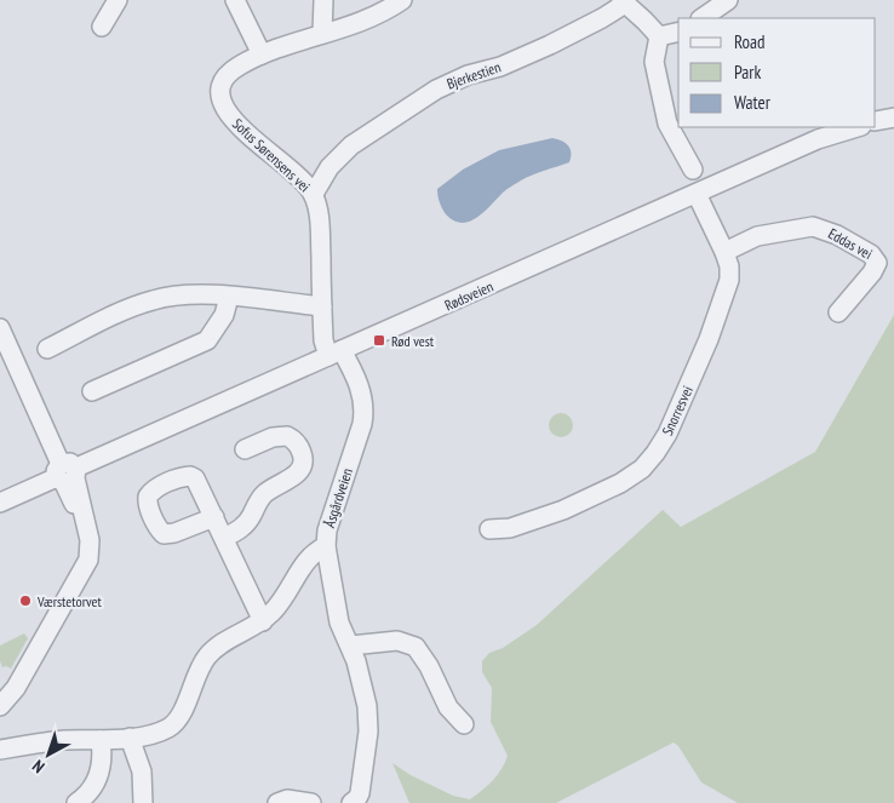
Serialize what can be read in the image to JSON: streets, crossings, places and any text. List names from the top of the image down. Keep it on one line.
{"streets":{"street":["Bjerkestien","Sofus Sørensens vei","Eddas vei","Rødsveien","Snorresvei","Åsgårdveien"]},"crossings":[["Bjerkestien","Sofus Sørensens vei"],["Sofus Sørensens vei","Rødsveien"],["Sofus Sørensens vei","Åsgårdveien"],["Eddas vei","Snorresvei"],["Rødsveien","Snorresvei"],["Rødsveien","Åsgårdveien"]],"places":{"transit":["Rød vest"],"other":["Værstetorvet"]},"legend":["Road","Park","Water"],"north":"bottom left"}
